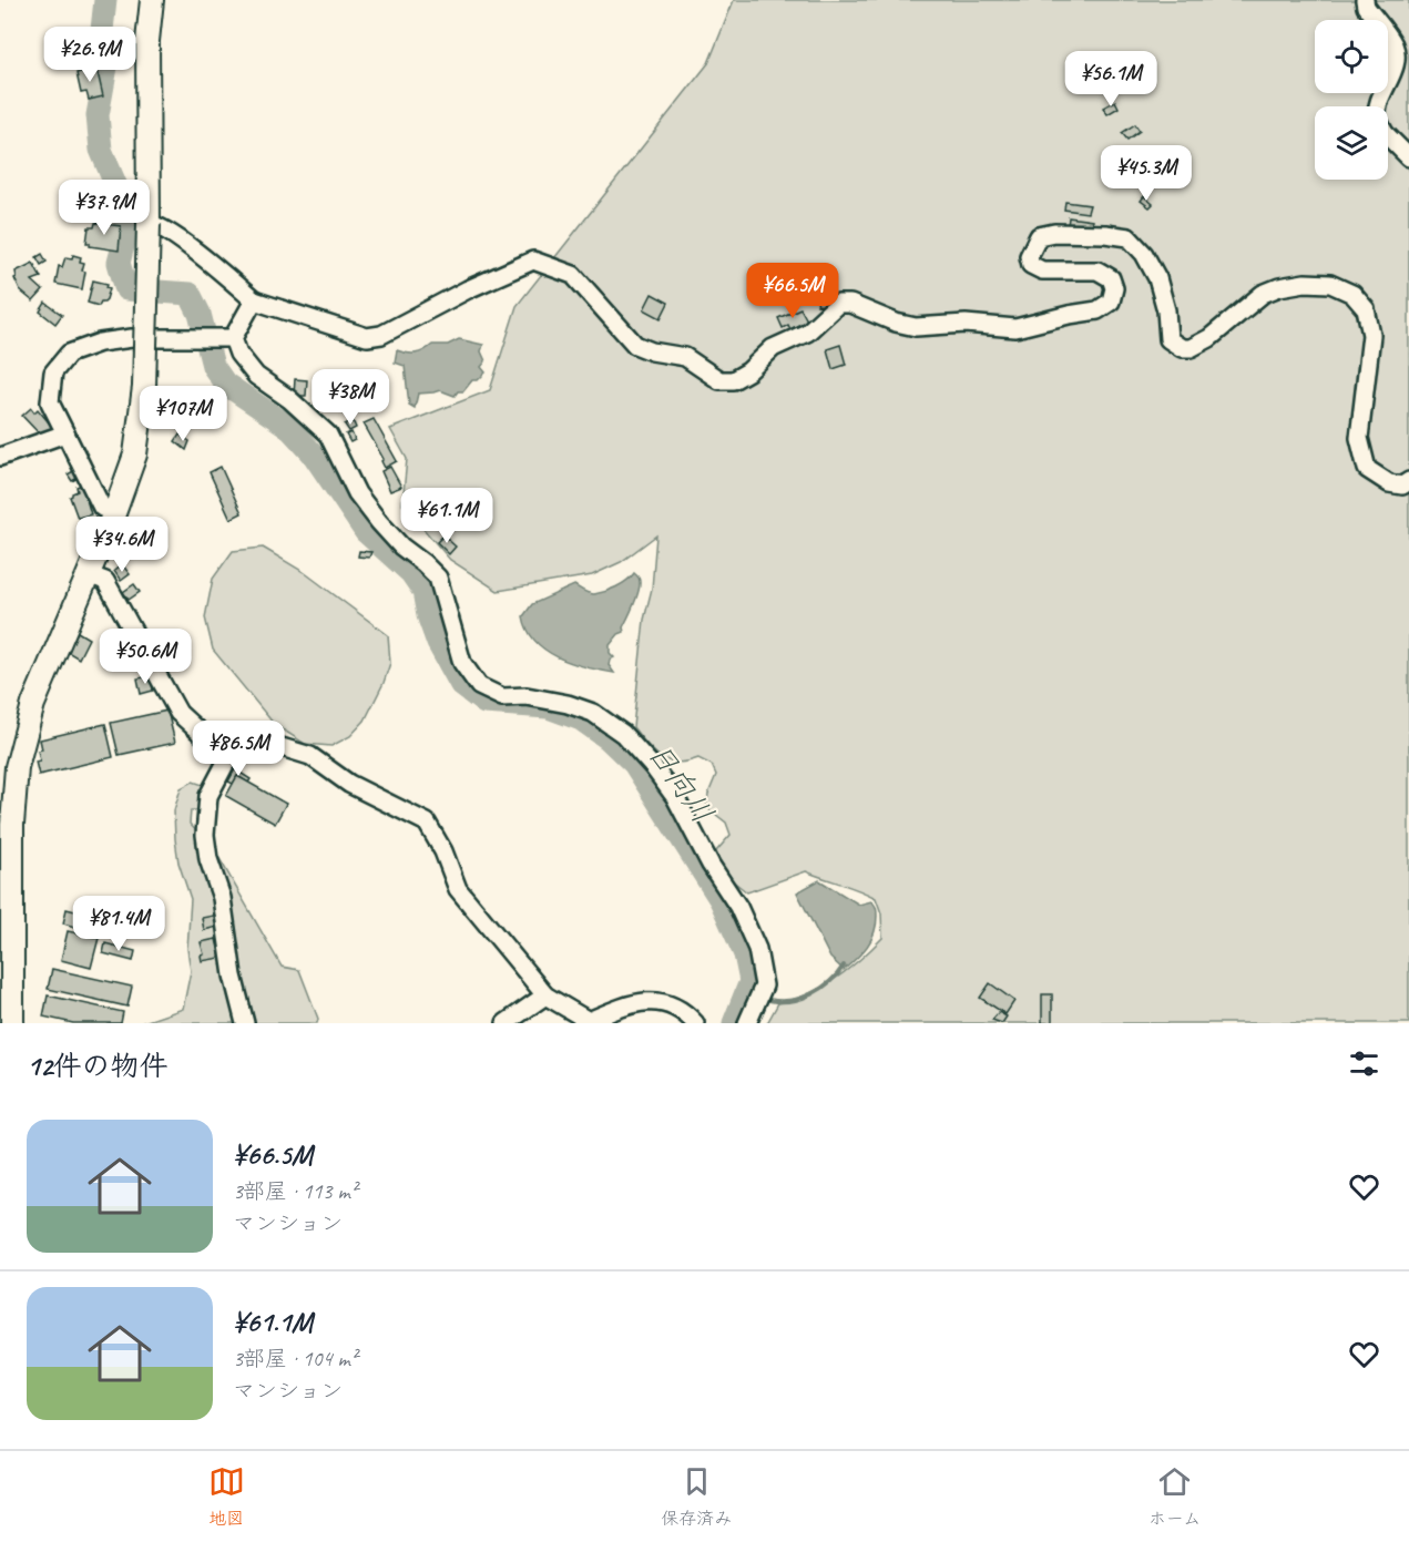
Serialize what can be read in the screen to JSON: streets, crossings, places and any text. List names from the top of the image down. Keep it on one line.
{"water":["日向川"],"page":{"price":["¥26.9M","¥56.1M","¥45.3M","¥37.9M","¥66.5M","¥38M","¥107M","¥61.1M","¥34.6M","¥50.6M","¥86.5M","¥81.4M"],"heading":"12件の物件","list":[{"name":"¥66.5M","note":"3部屋 · 113 m² · マンション"},{"name":"¥61.1M","note":"3部屋 · 104 m² · マンション"}],"tabs":["地図","保存済み","ホーム"]}}
